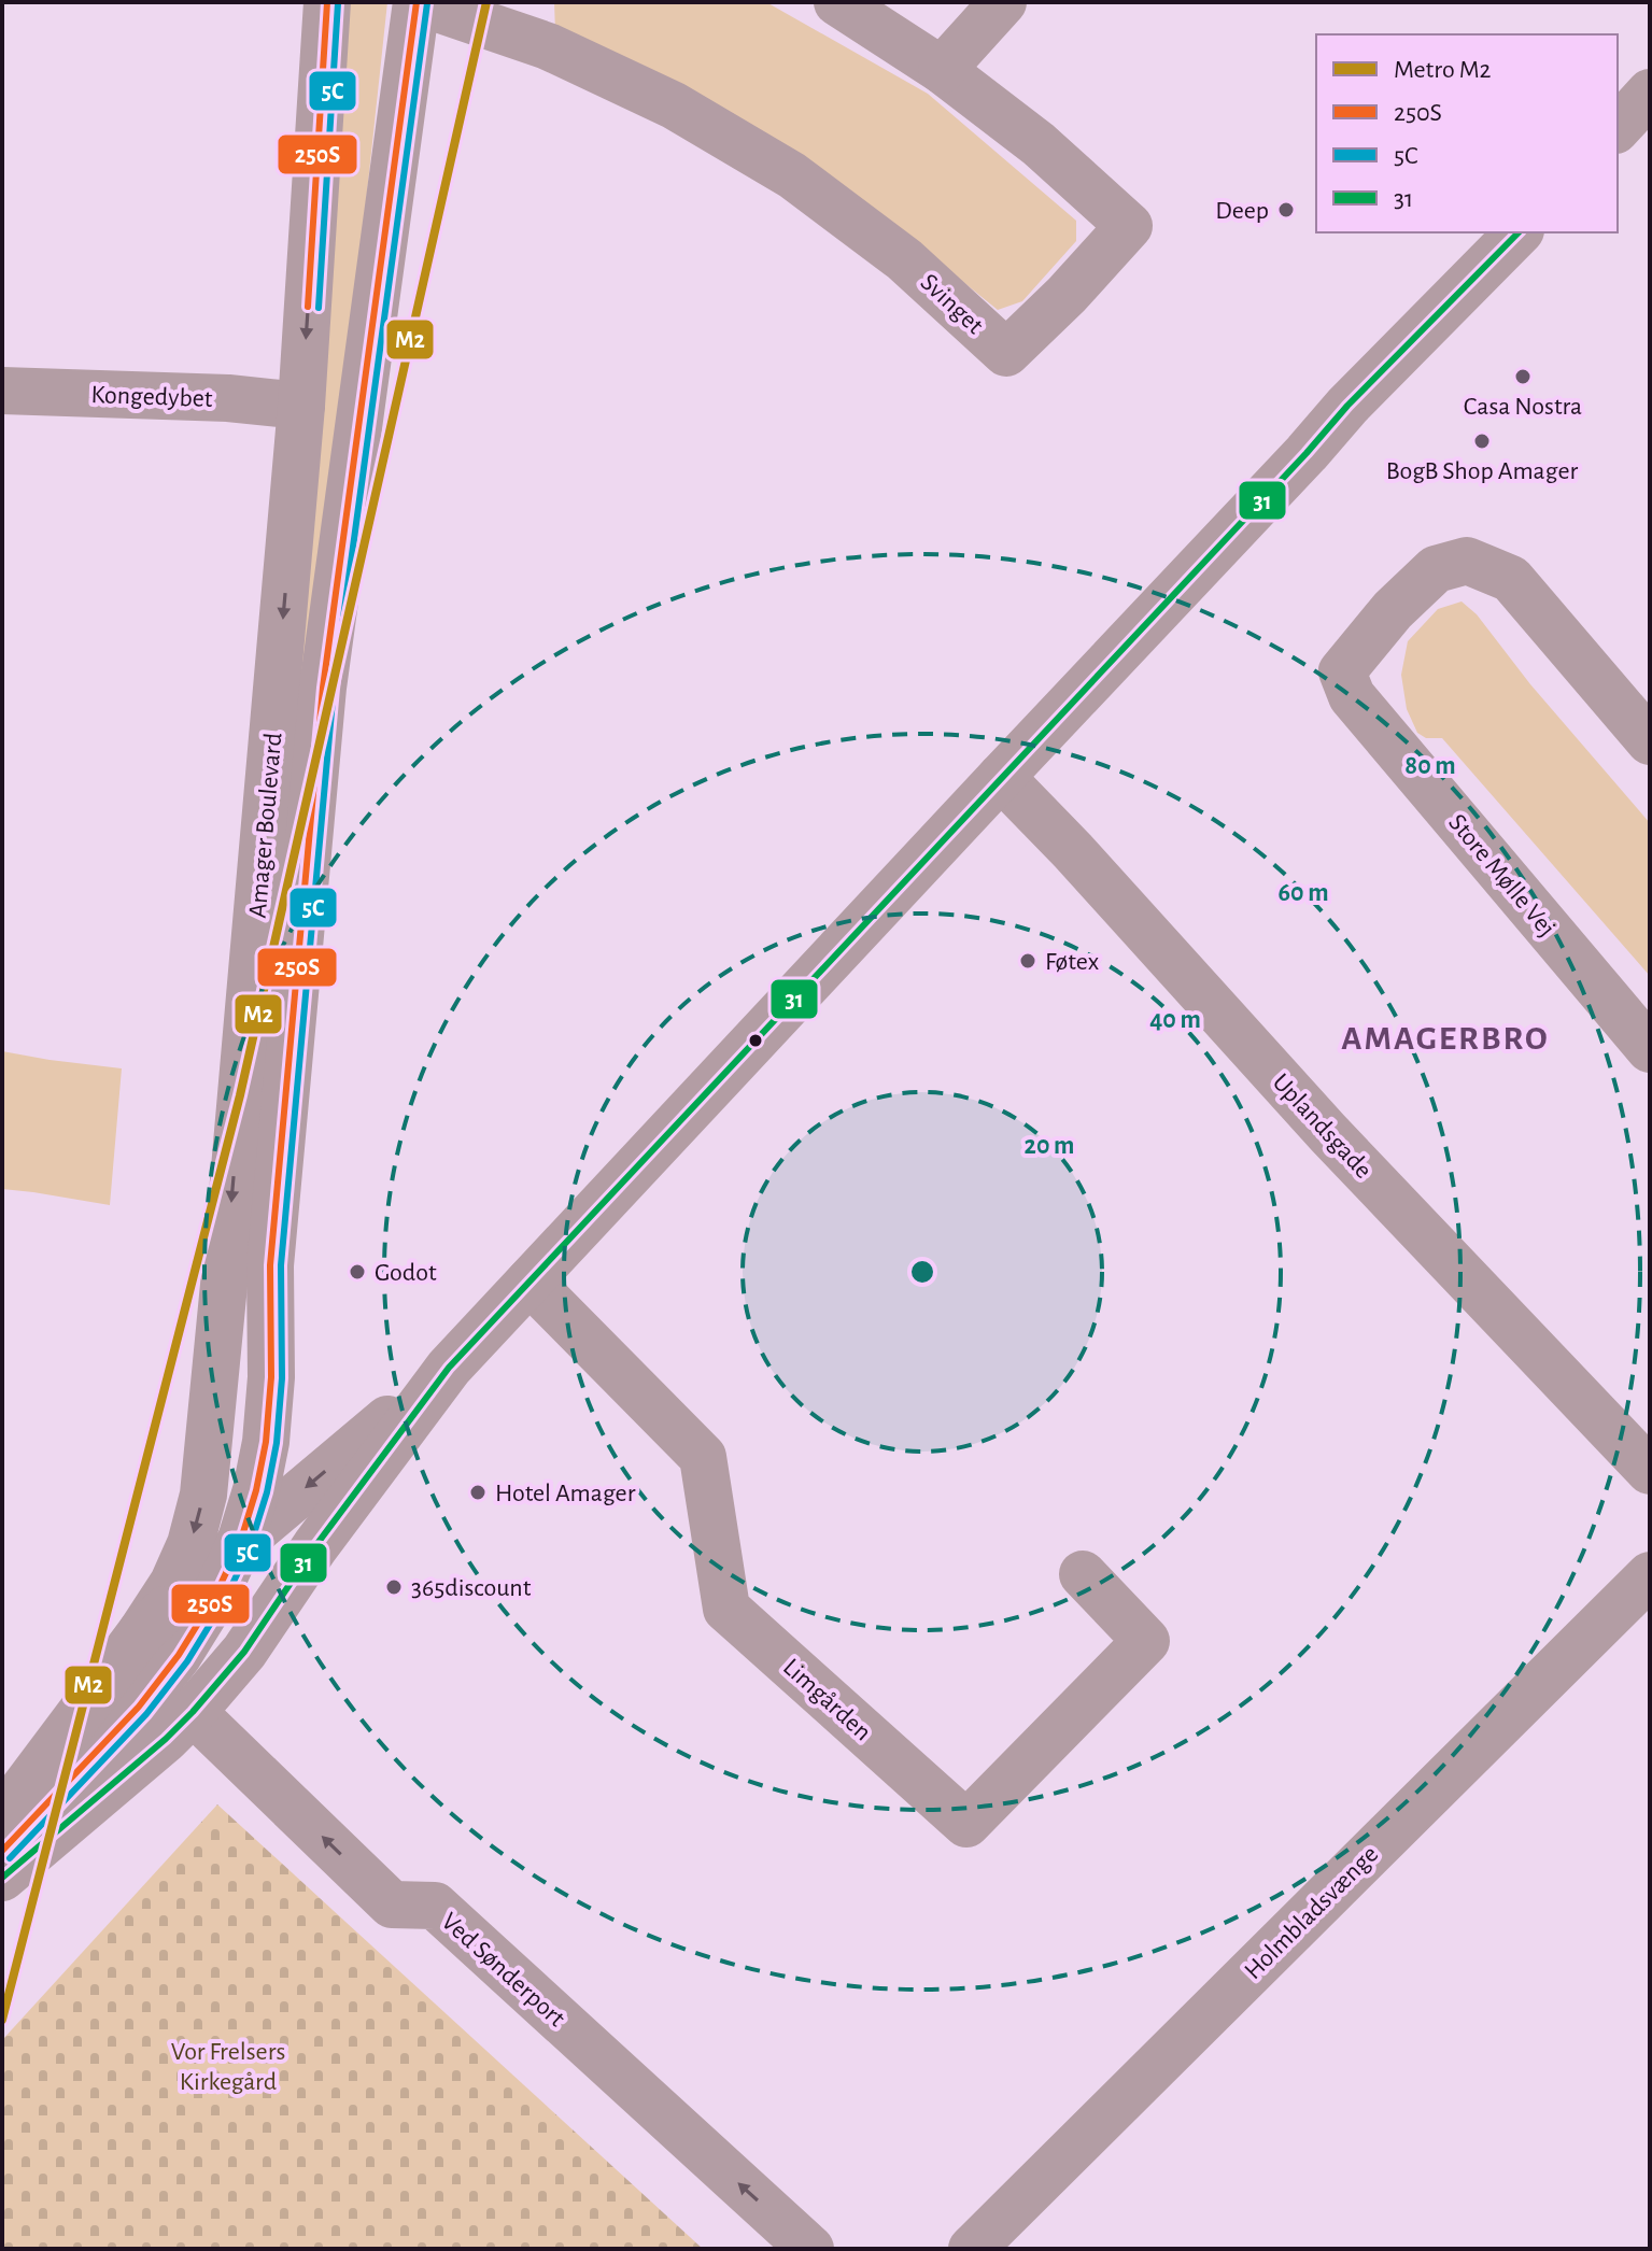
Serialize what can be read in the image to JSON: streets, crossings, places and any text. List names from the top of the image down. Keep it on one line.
{"streets":{"street":["Svinget","Kongedybet","Amager Boulevard","Store Mølle Vej","Uplandsgade","Limgården","Holmbladsvænge","Ved Sønderport"]},"crossings":[["Svinget","Amager Boulevard"],["Kongedybet","Amager Boulevard"]],"one_way":["Ved Sønderport"],"districts":["AMAGERBRO"],"parks":["Vor Frelsers Kirkegård"],"places":["Deep","Casa Nostra","BogB Shop Amager","Føtex","Godot","Hotel Amager","365discount"],"lines":["metro line M2","transit line 250S","transit line 5C","transit line 31"],"legend":["Metro M2","250S","5C","31"],"rings":["80 m","60 m","40 m","20 m"]}
